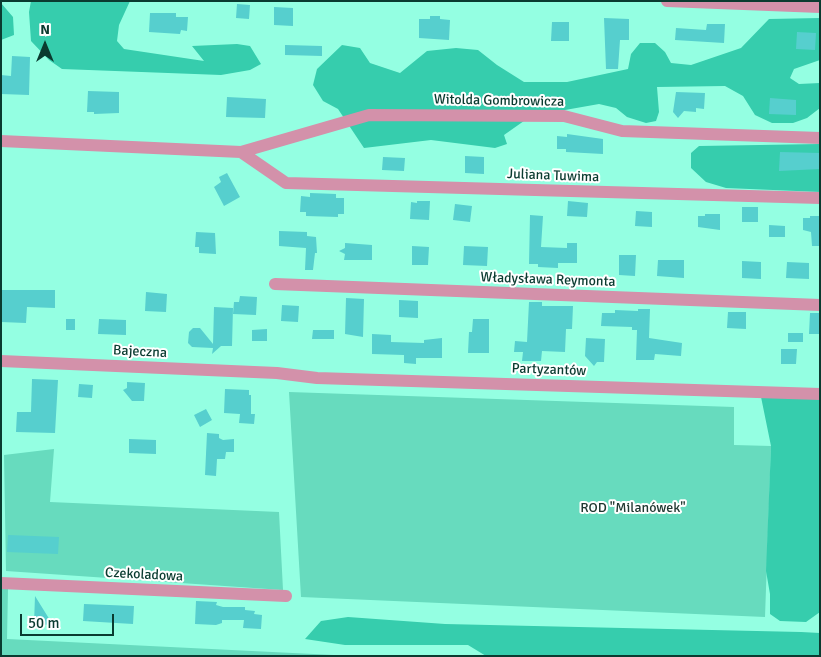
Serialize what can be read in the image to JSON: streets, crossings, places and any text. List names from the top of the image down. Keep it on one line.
{"streets":{"street":["Witolda Gombrowicza","Juliana Tuwima","Władysława Reymonta","Bajeczna","Partyzantów","Czekoladowa"]},"crossings":[["Witolda Gombrowicza","Juliana Tuwima"],["Bajeczna","Partyzantów"]],"parks":["ROD \"Milanówek\""],"scale_bar":"50 m","north":"top"}
